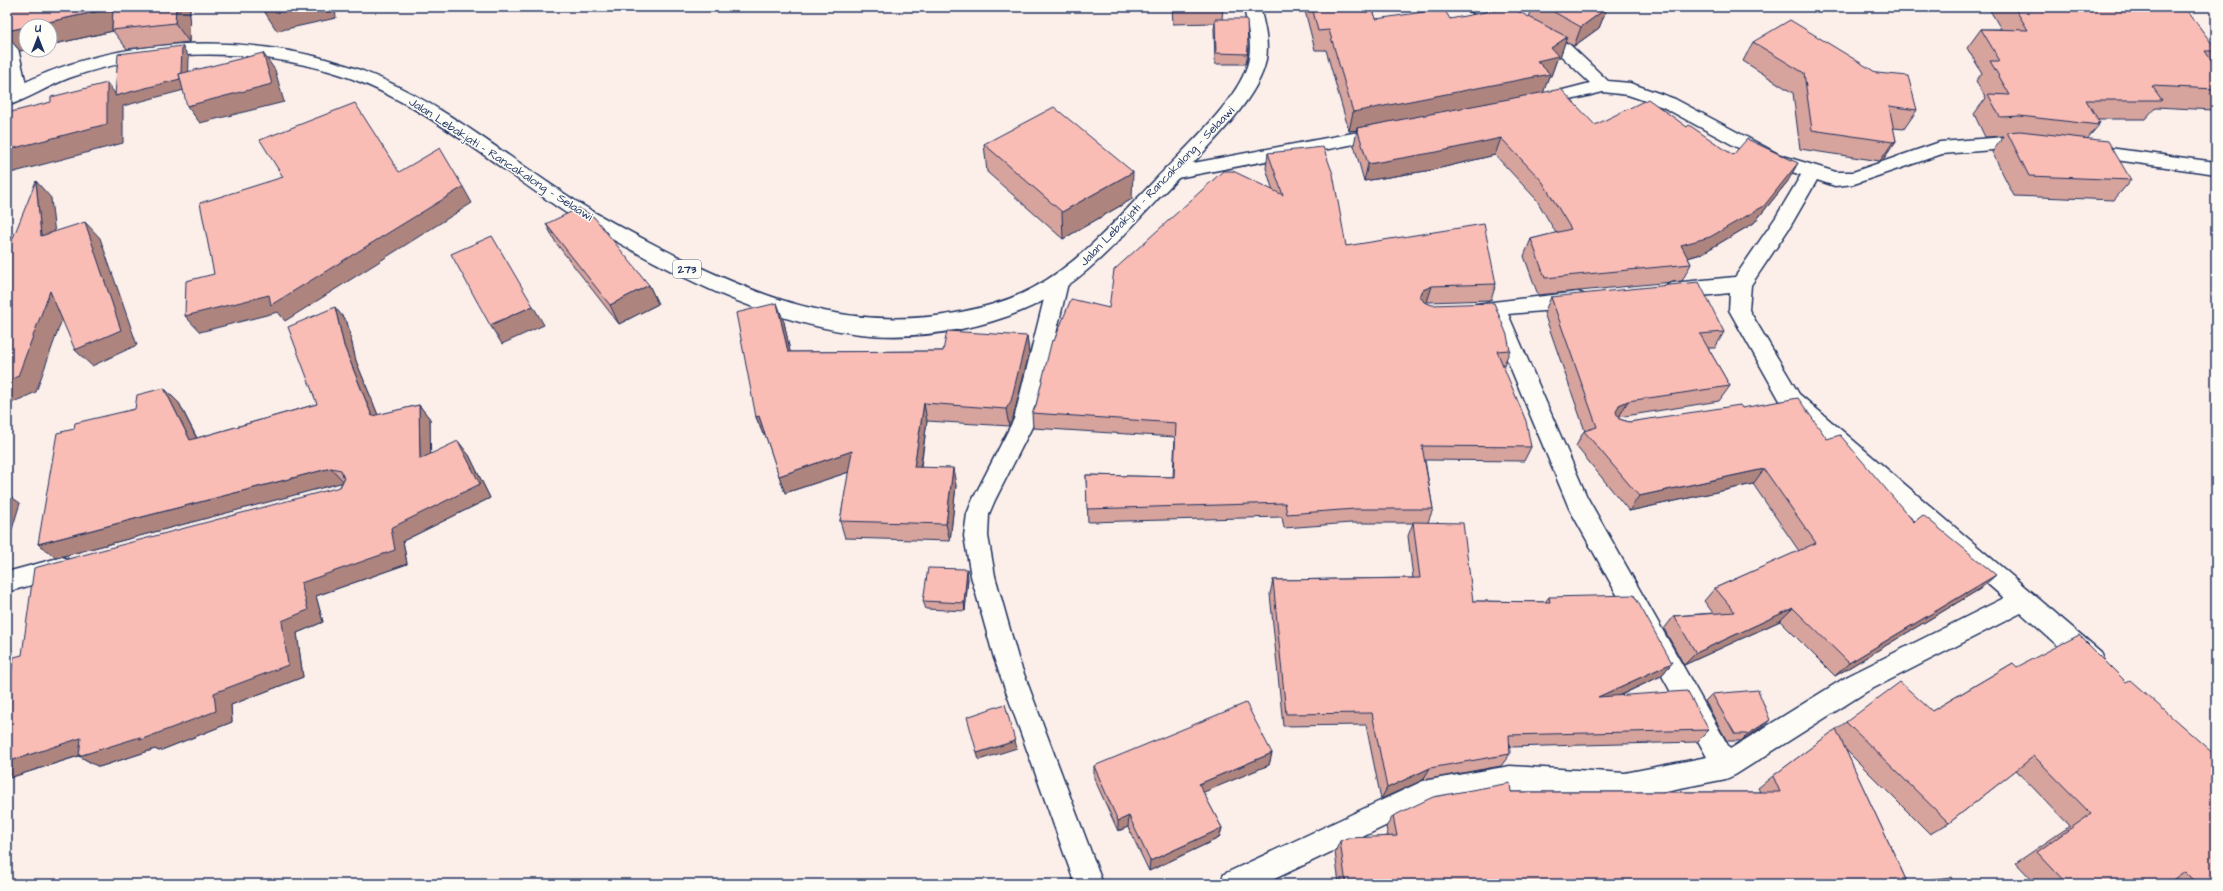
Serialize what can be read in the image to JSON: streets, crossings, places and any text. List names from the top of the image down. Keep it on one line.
{"streets":{"street":["Jalan Lebakjati - Rancakalong - Selaawi","273"]},"north":"top"}
